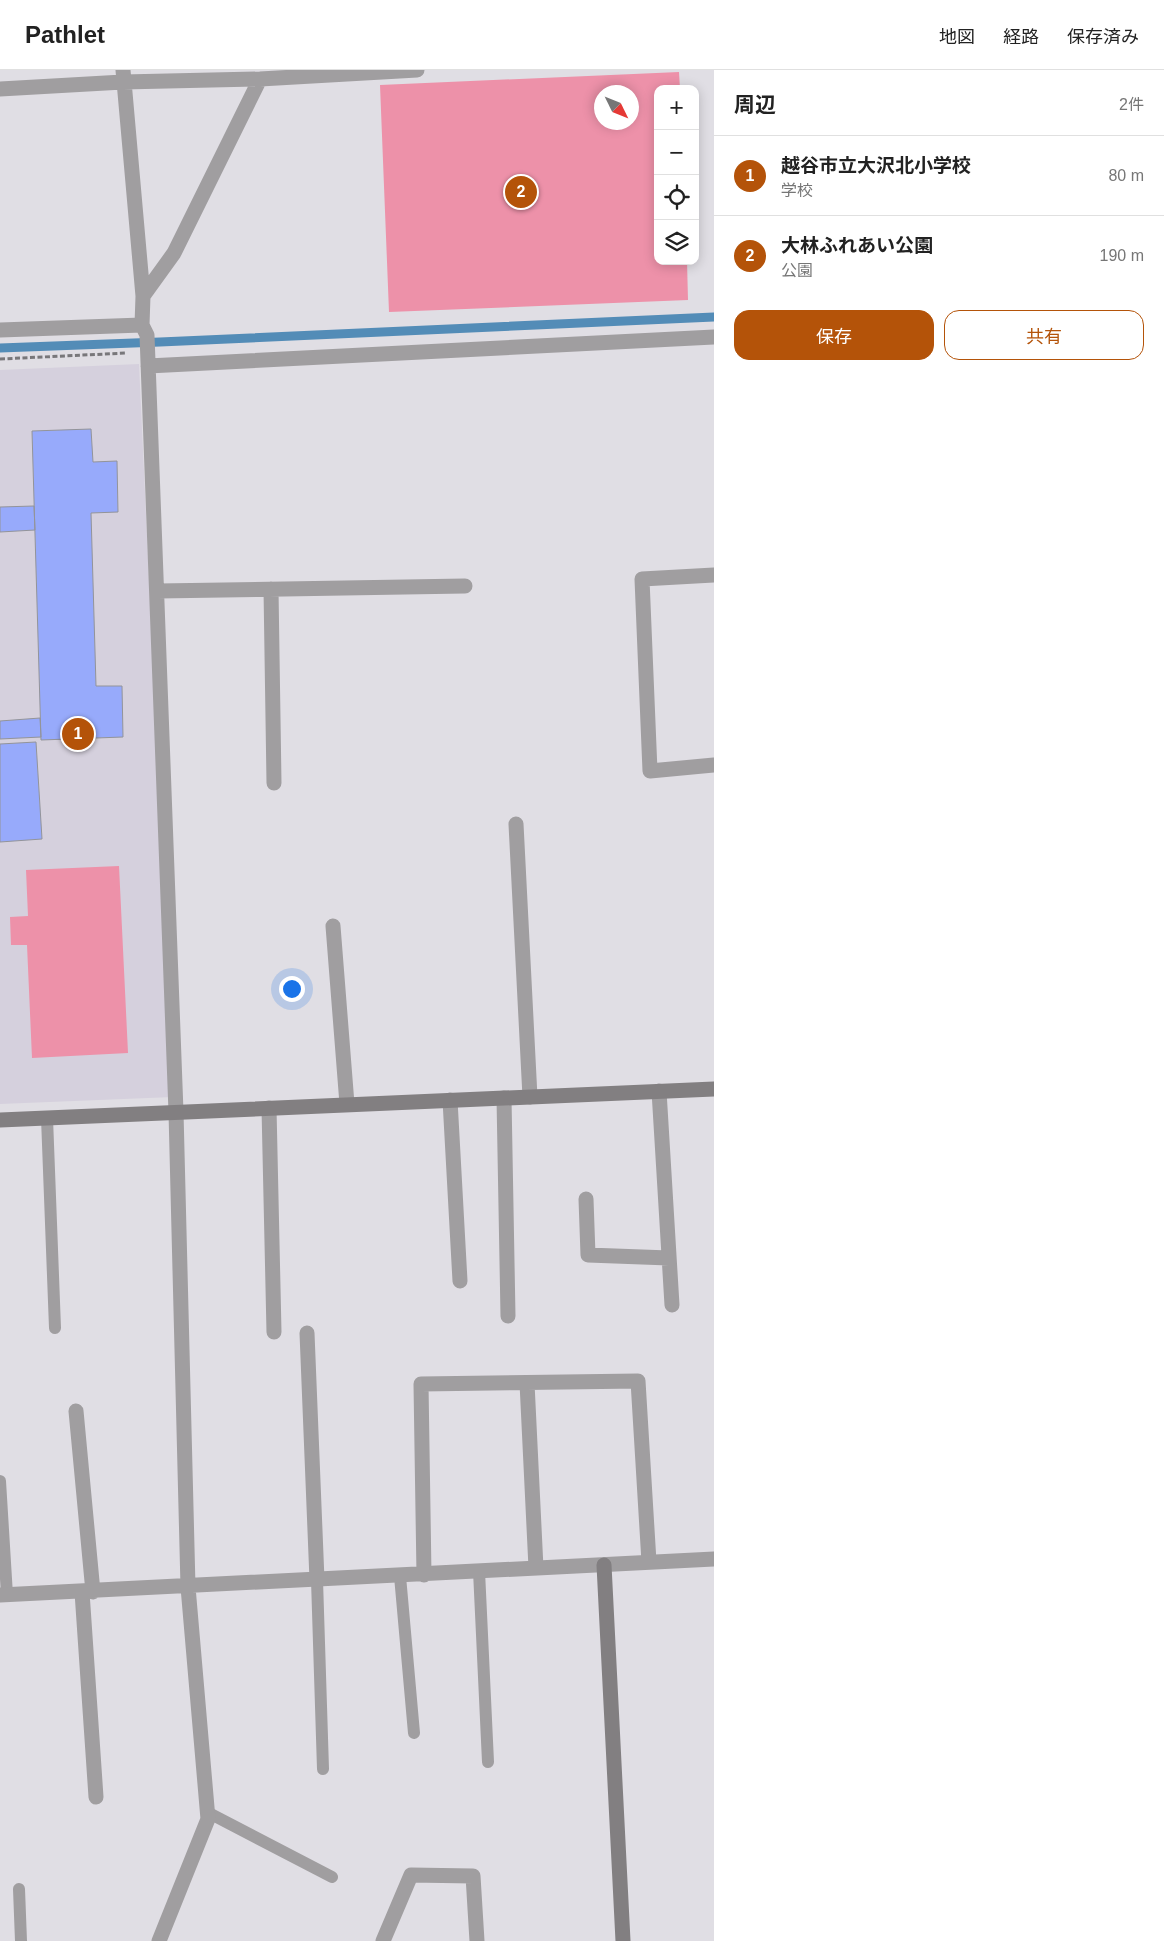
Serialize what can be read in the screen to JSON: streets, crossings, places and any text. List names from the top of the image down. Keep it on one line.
{"north":"bottom right","page":{"header":"Pathlet","nav":["地図","経路","保存済み"],"heading":["周辺","2件"],"map_buttons":["+","−"],"list":[{"mark":"1","name":"越谷市立大沢北小学校","note":"学校","value":"80 m"},{"mark":"2","name":"大林ふれあい公園","note":"公園","value":"190 m"}],"pins":["2","1"],"buttons":["保存","共有"]}}
